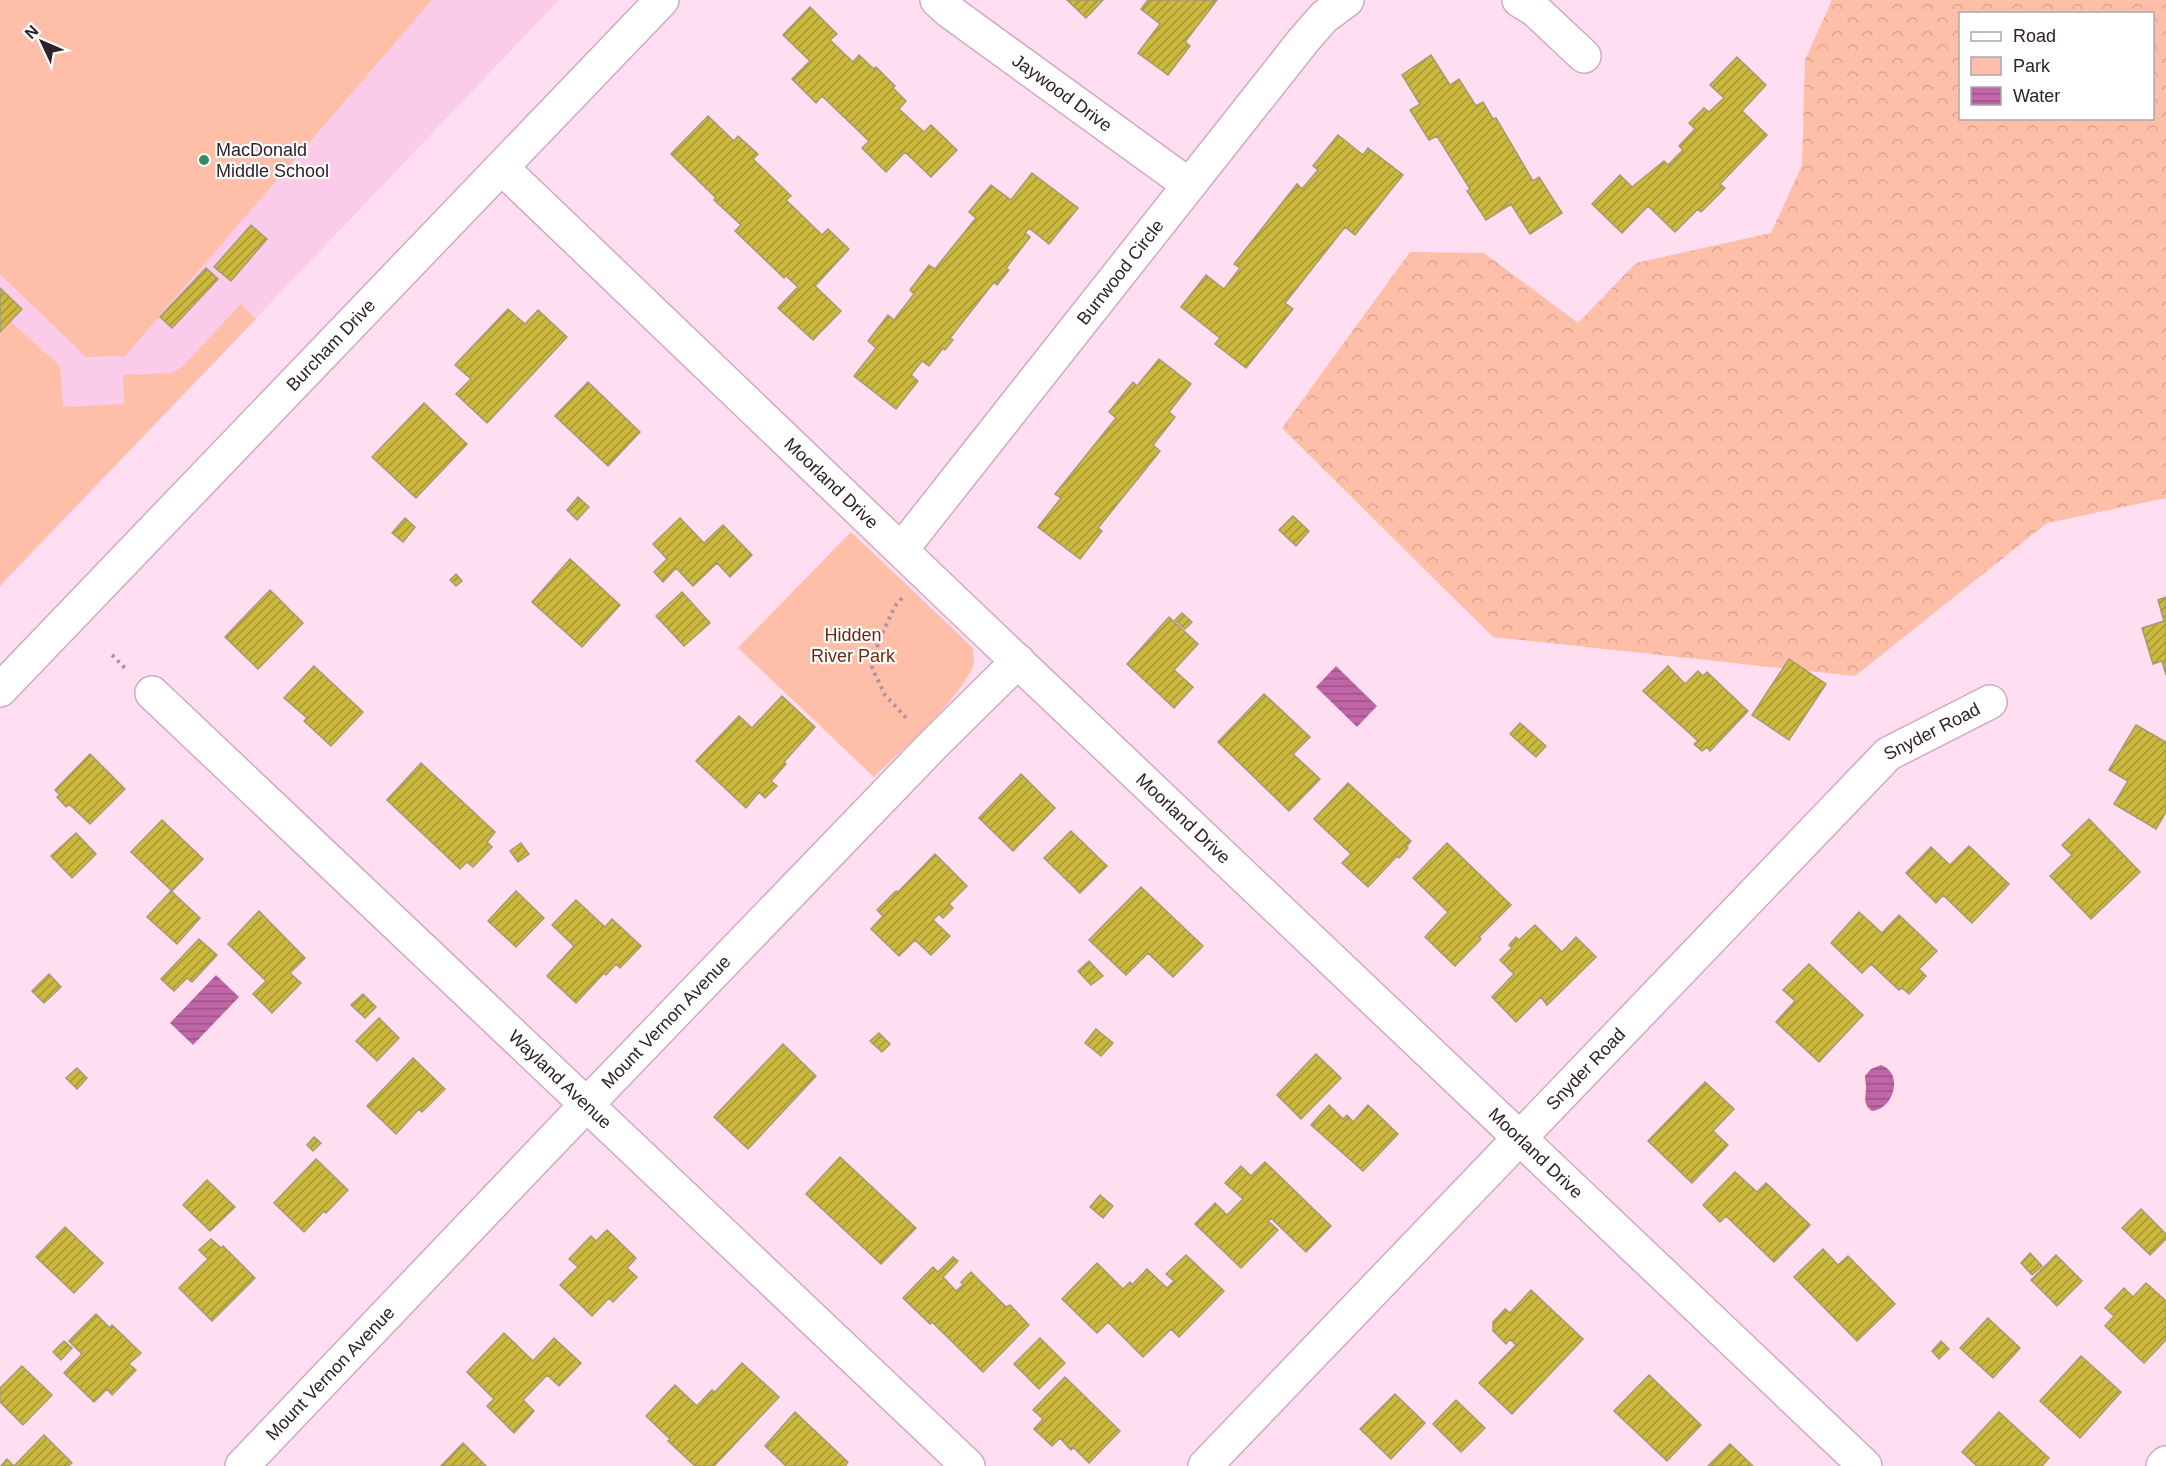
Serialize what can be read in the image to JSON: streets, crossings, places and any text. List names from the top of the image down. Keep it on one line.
{"streets":{"street":["Jaywood Drive","Burrwood Circle","Burcham Drive","Moorland Drive","Snyder Road","Mount Vernon Avenue","Wayland Avenue"]},"crossings":[["Jaywood Drive","Burrwood Circle"],["Burrwood Circle","Moorland Drive"],["Burcham Drive","Moorland Drive"],["Moorland Drive","Snyder Road"],["Moorland Drive","Mount Vernon Avenue"],["Mount Vernon Avenue","Wayland Avenue"]],"parks":["Hidden River Park"],"places":["MacDonald Middle School"],"legend":["Road","Park","Water"],"north":"top left"}
